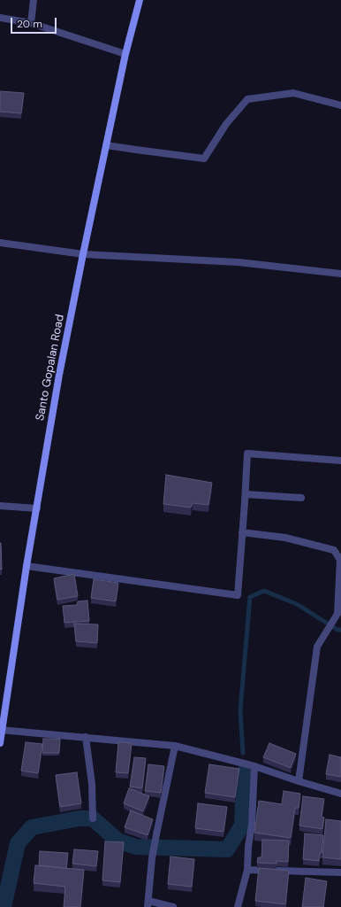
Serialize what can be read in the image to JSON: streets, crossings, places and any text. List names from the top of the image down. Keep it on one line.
{"streets":{"main road":["Santo Gopalan Road"]},"scale_bar":"20 m"}
